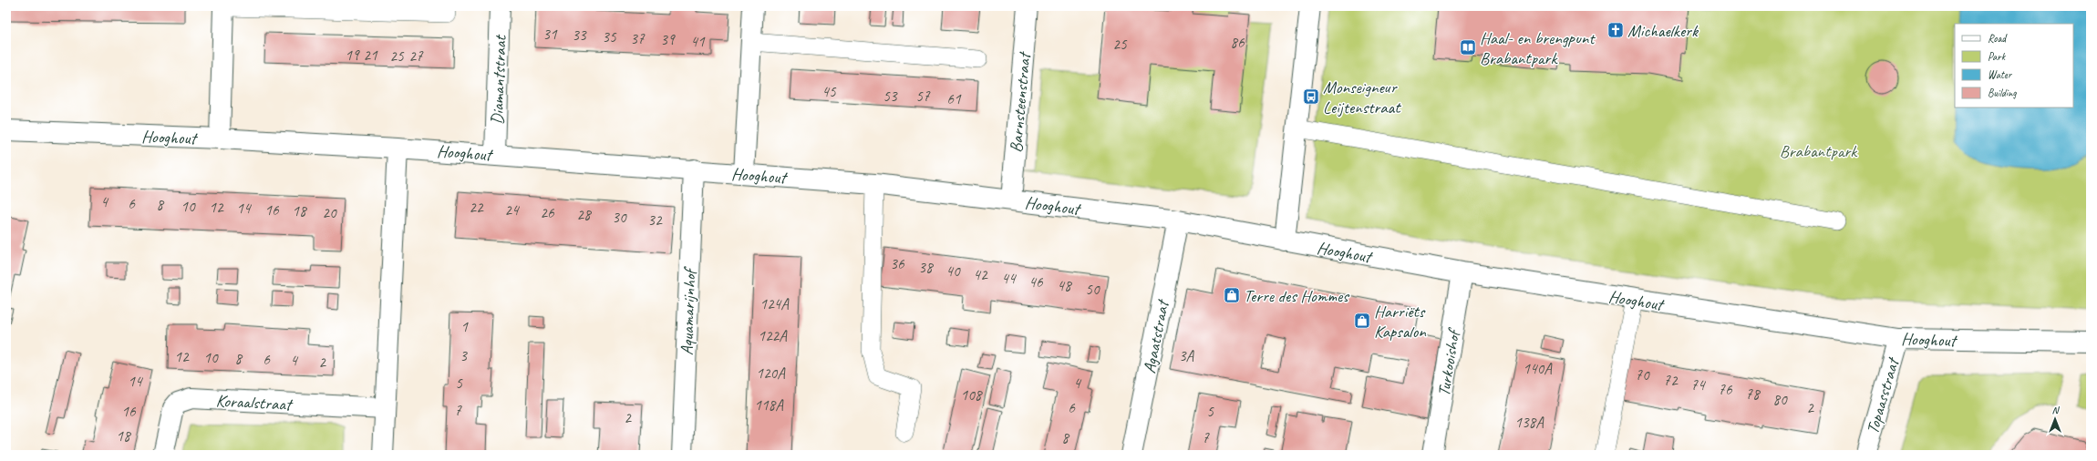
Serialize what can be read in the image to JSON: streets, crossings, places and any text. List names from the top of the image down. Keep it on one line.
{"streets":{"street":["Diamantstraat","Barnsteenstraat","Hooghout","Aquamarijnhof","Agaatstraat","Turkooishof","Topaasstraat","Koraalstraat"]},"crossings":[["Diamantstraat","Hooghout"],["Barnsteenstraat","Hooghout"],["Hooghout","Aquamarijnhof"],["Hooghout","Agaatstraat"],["Hooghout","Turkooishof"],["Hooghout","Topaasstraat"]],"parks":["Brabantpark"],"places":{"church":["Michaelkerk"],"library":["Haal- en brengpunt Brabantpark"],"bus stop":["Monseigneur Leijtenstraat"],"shop":["Terre des Hommes","Harriëts Kapsalon"]},"house_numbers":["31","33","35","37","39","41","86","25","19","21","25","27","45","53","57","61","4","6","8","10","12","22","14","16","24","18","20","26","28","30","32","36","38","40","42","44","46","48","50","124A","1","122A","3","3A","12","10","8","6","4","2","140A","120A","70","72","14","5","4","74","76","78","108","80","118A","6","2","7","16","5","2","138A","18","8","7"],"legend":["Road","Park","Water","Building"],"north":"top"}
